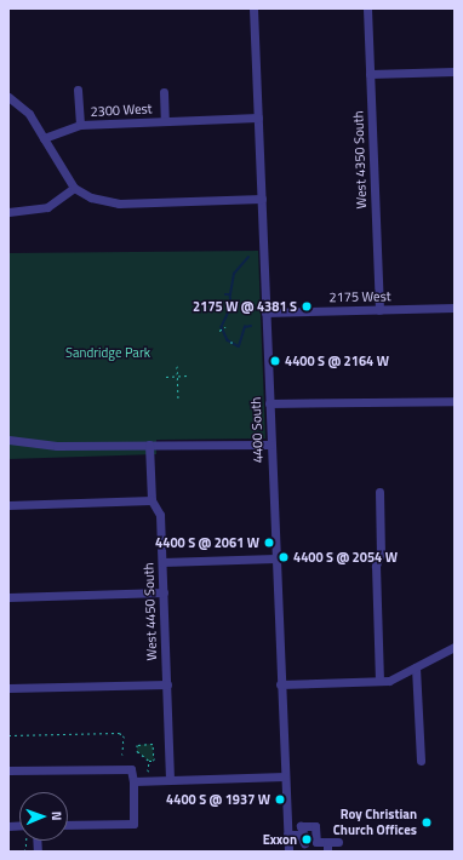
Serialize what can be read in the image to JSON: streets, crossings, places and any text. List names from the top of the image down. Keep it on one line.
{"streets":{"street":["2300 West","West 4350 South","2175 West","4400 South","West 4450 South"]},"crossings":[["2300 West","4400 South"],["West 4350 South","2175 West"],["2175 West","4400 South"]],"parks":["Sandridge Park"],"places":["2175 W @ 4381 S","4400 S @ 2164 W","4400 S @ 2061 W","4400 S @ 2054 W","4400 S @ 1937 W","Roy Christian Church Offices","Exxon"],"north":"right"}
